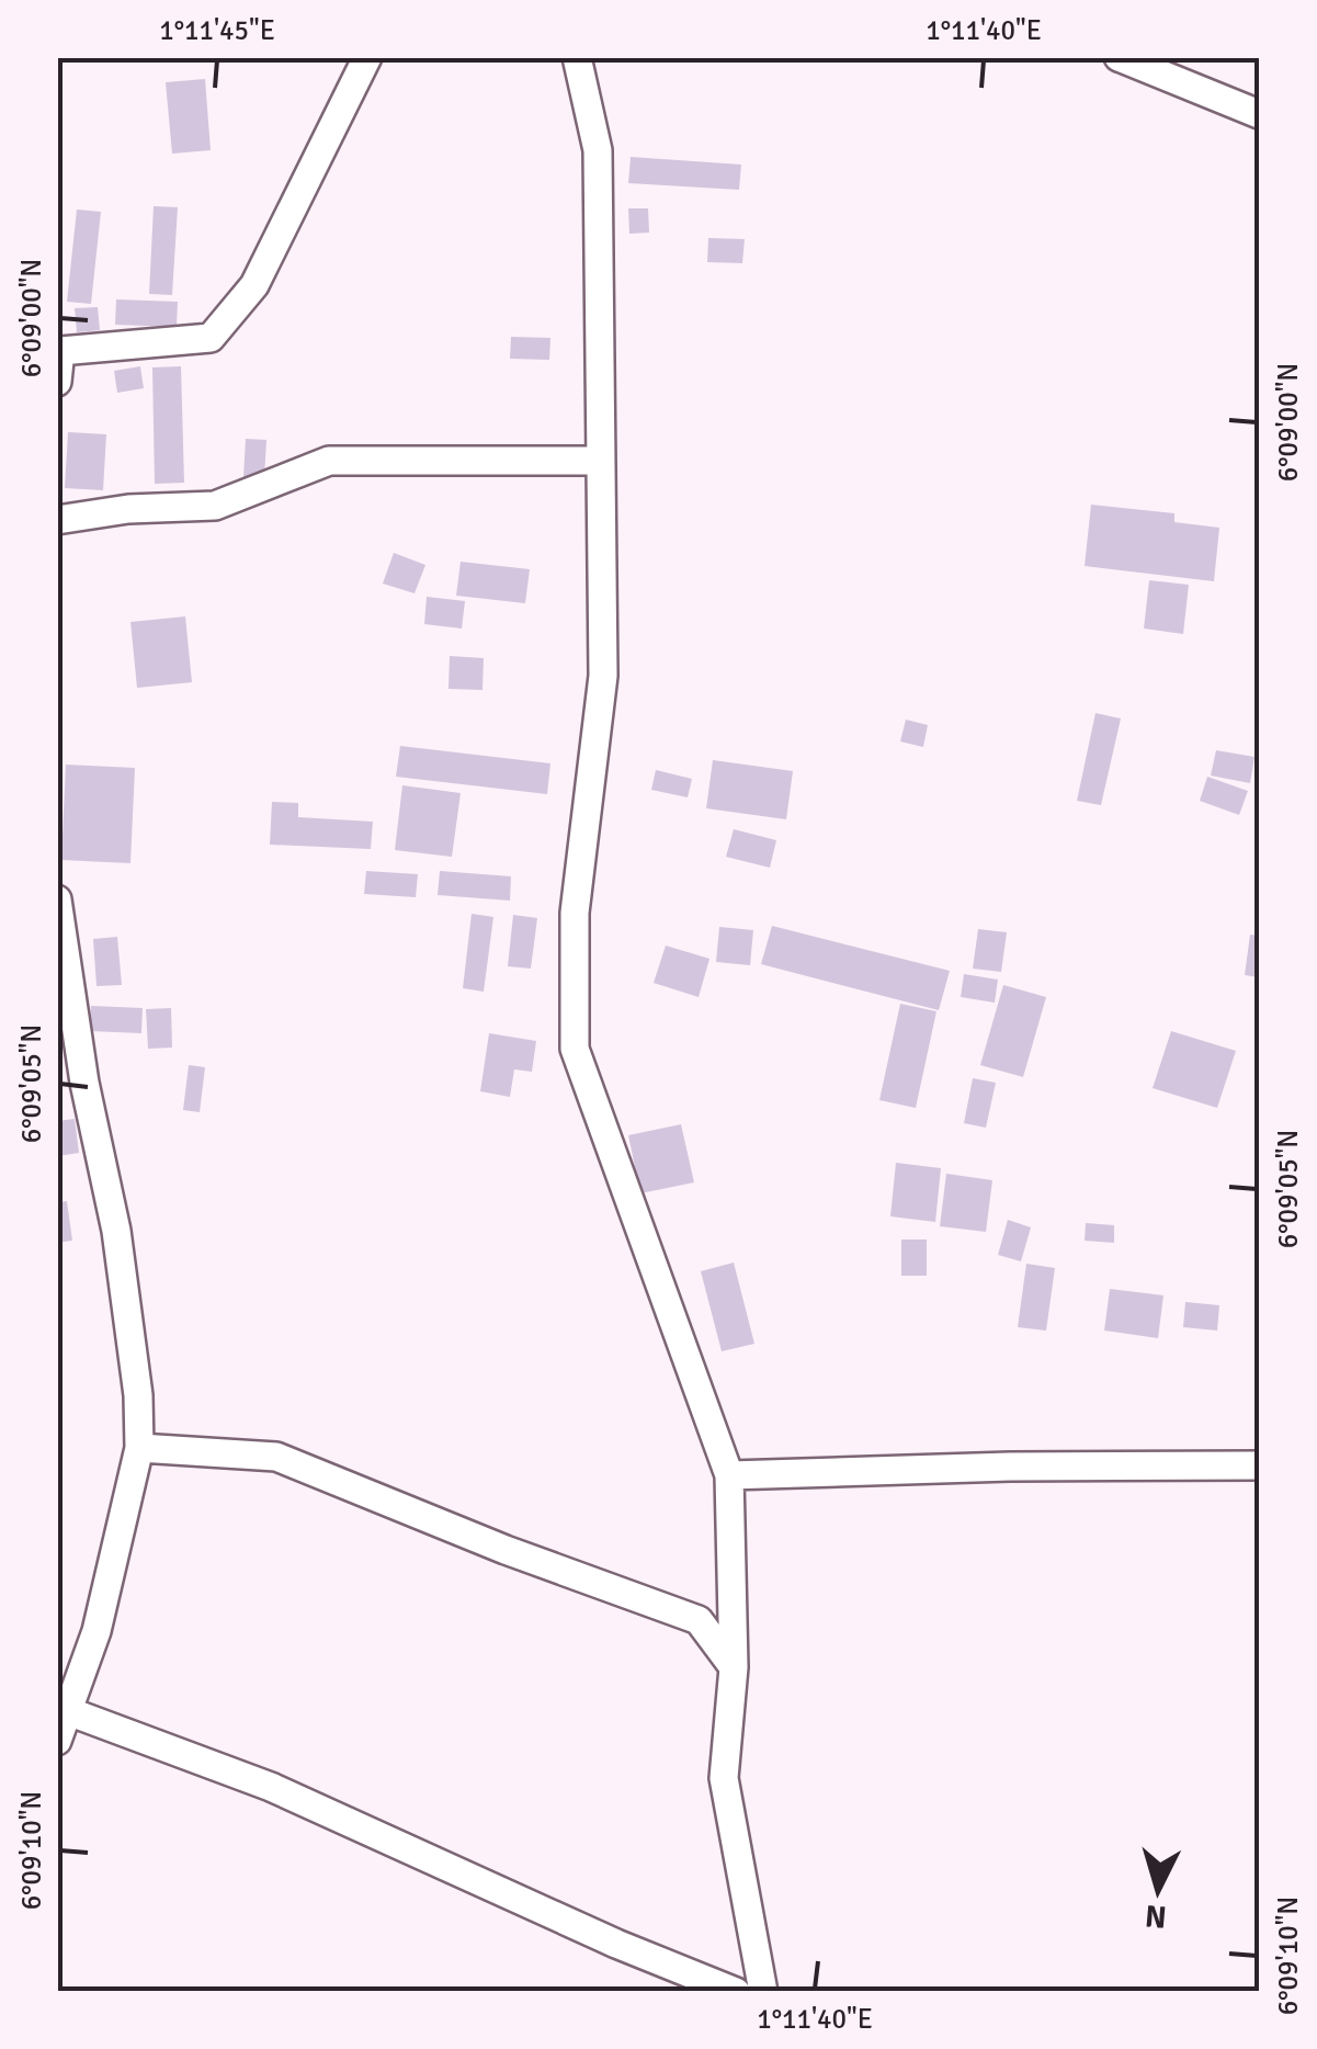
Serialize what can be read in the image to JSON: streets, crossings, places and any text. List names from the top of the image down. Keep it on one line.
{"north":"bottom","coordinates":["1°11'45\"E","1°11'40\"E","6°09'00\"N","6°09'05\"N","6°09'10\"N"]}
